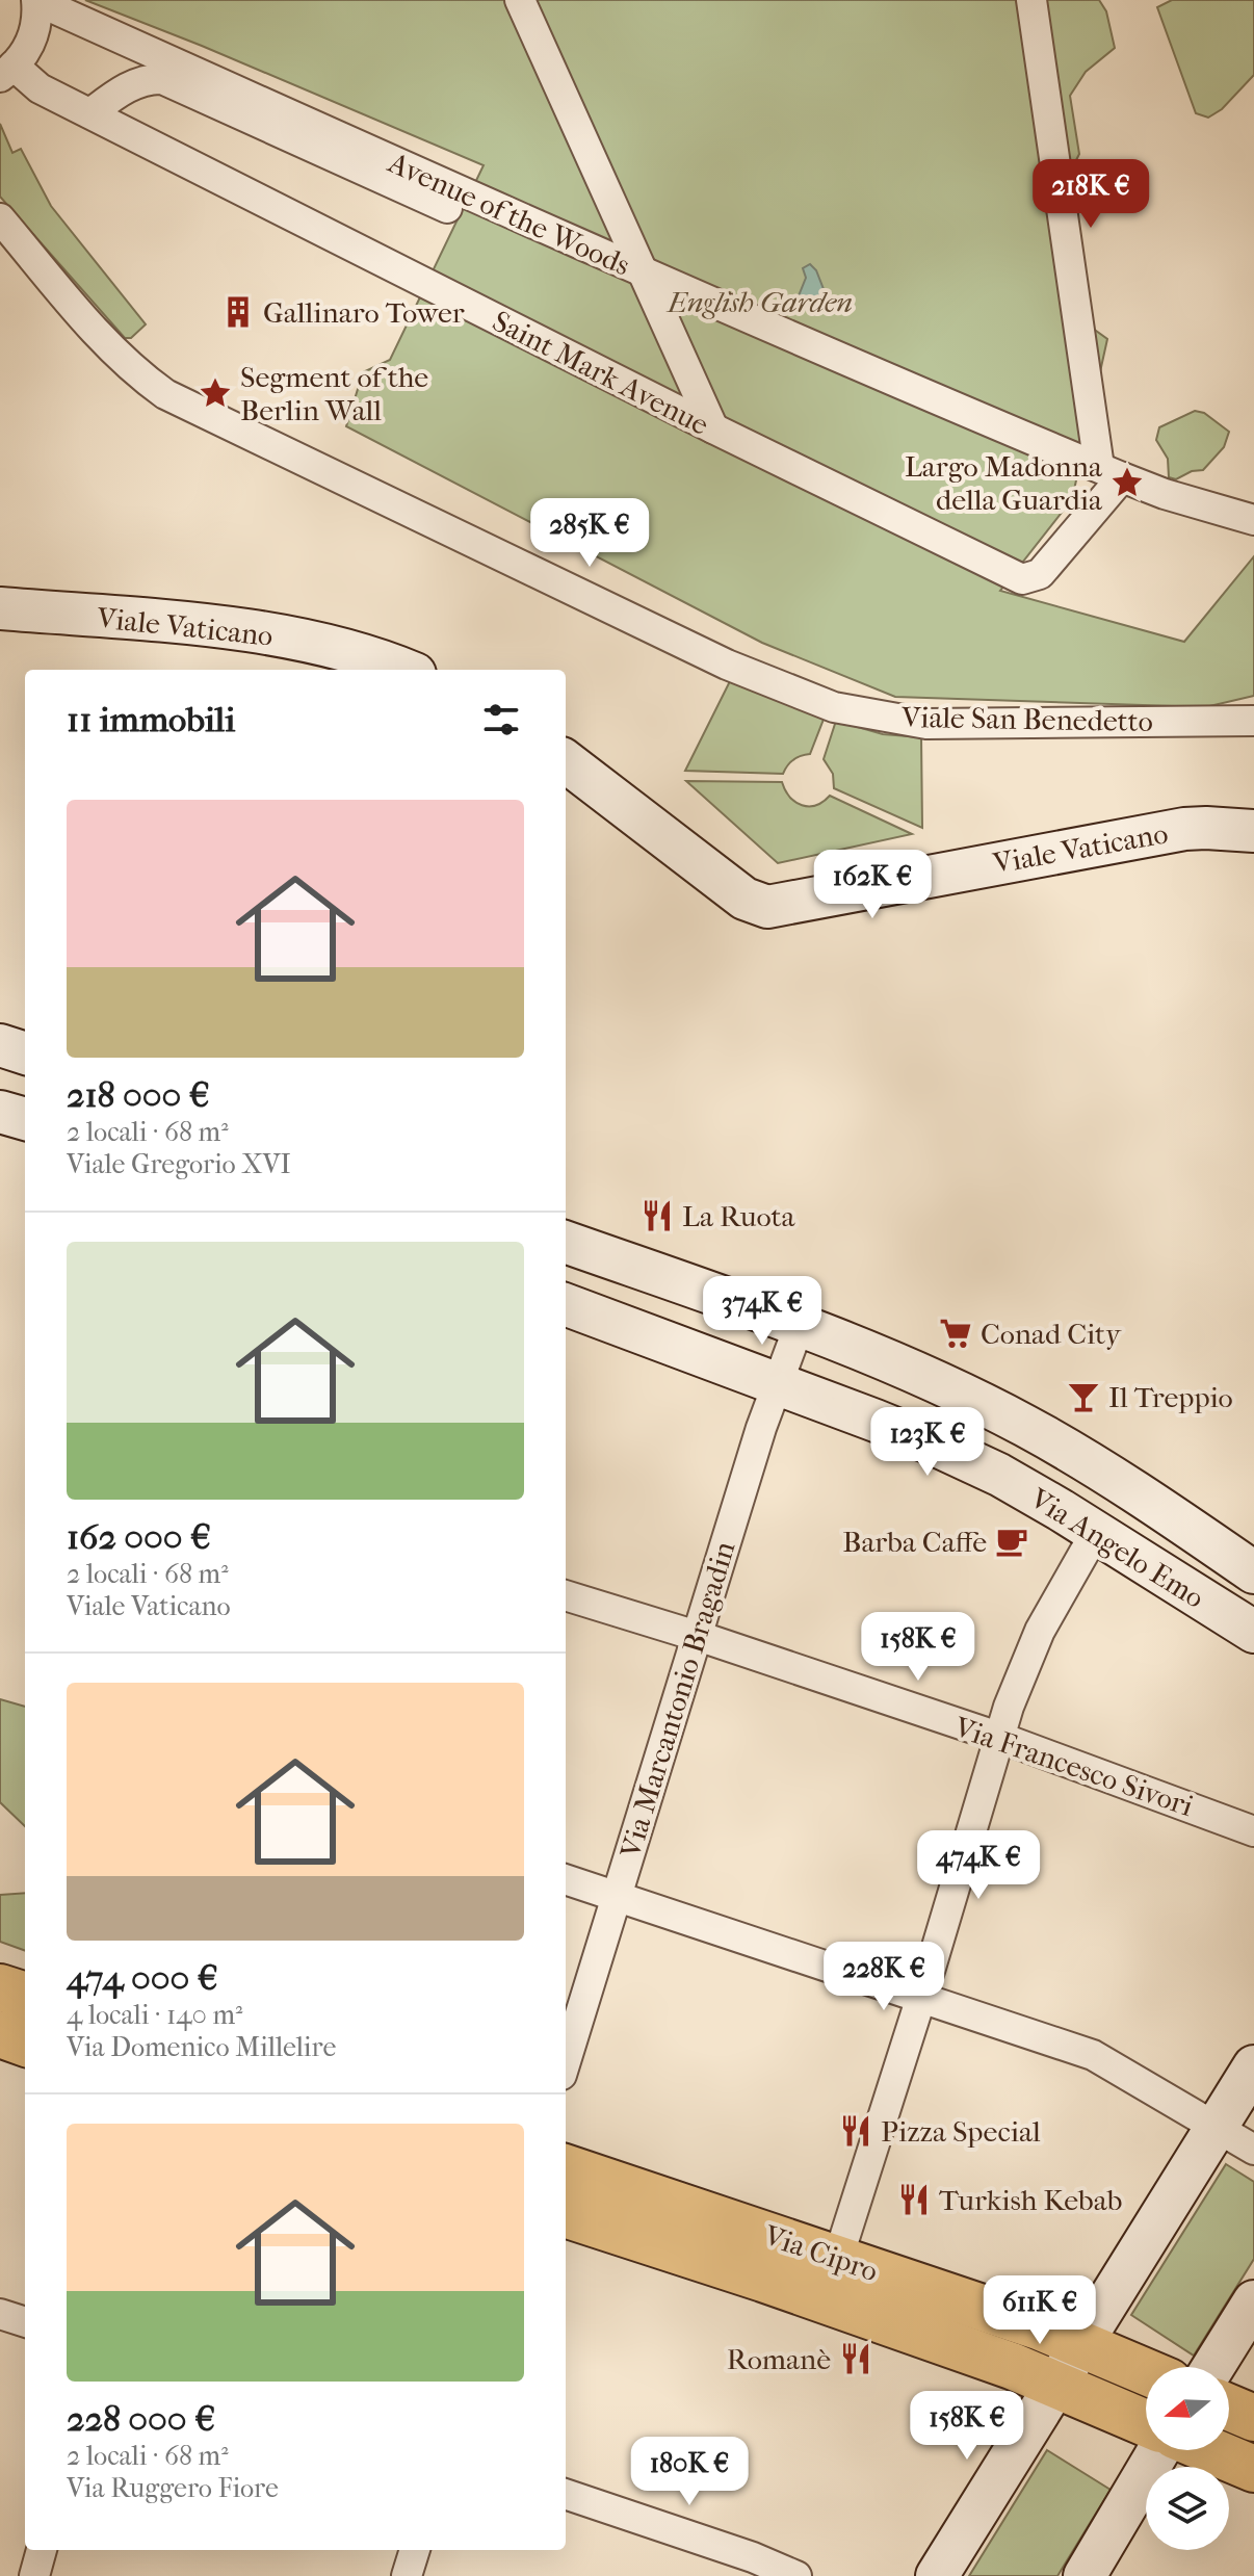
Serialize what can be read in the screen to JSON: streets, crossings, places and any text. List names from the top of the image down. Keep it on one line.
{"streets":{"main road":["Viale Vaticano","Via Angelo Emo","Via Cipro"],"street":["Avenue of the Woods","Saint Mark Avenue","Viale San Benedetto","Via Marcantonio Bragadin","Via Francesco Sivori"]},"crossings":[["Avenue of the Woods","Saint Mark Avenue"],["Via Angelo Emo","Via Marcantonio Bragadin"],["Via Marcantonio Bragadin","Via Francesco Sivori"]],"parks":["English Garden"],"places":{"building":["Gallinaro Tower"],"place":["Segment of the Berlin Wall","Largo Madonna della Guardia"],"restaurant":["La Ruota","Pizza Special","Turkish Kebab","Romanè"],"supermarket":["Conad City"],"bar":["Il Treppio"],"cafe":["Barba Caffe"]},"north":"left","page":{"price":["218K €","285K €","162K €","374K €","123K €","158K €","474K €","228K €","611K €","158K €","180K €"],"heading":"11 immobili","list":[{"name":"218 000 €","note":"2 locali · 68 m² · Viale Gregorio XVI"},{"name":"162 000 €","note":"2 locali · 68 m² · Viale Vaticano"},{"name":"474 000 €","note":"4 locali · 140 m² · Via Domenico Millelire"},{"name":"228 000 €","note":"2 locali · 68 m² · Via Ruggero Fiore"}]}}
